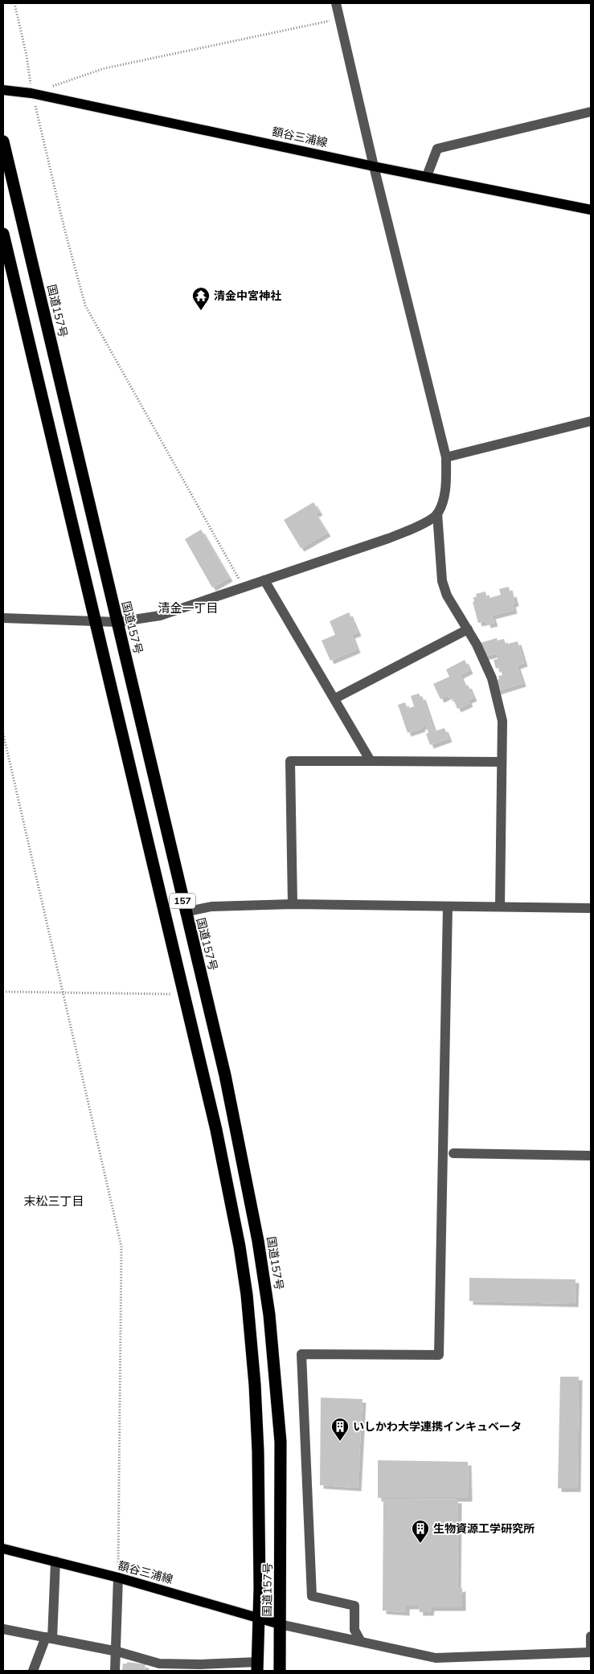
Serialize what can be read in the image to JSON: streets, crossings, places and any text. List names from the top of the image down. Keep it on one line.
{"streets":{"highway":["国道157号","157"],"main road":["額谷三浦線"]},"crossings":[["額谷三浦線","国道157号"]],"districts":["清金一丁目","末松三丁目"],"places":{"temple":["清金中宮神社"],"building":["いしかわ大学連携インキュベータ","生物資源工学研究所"]}}
